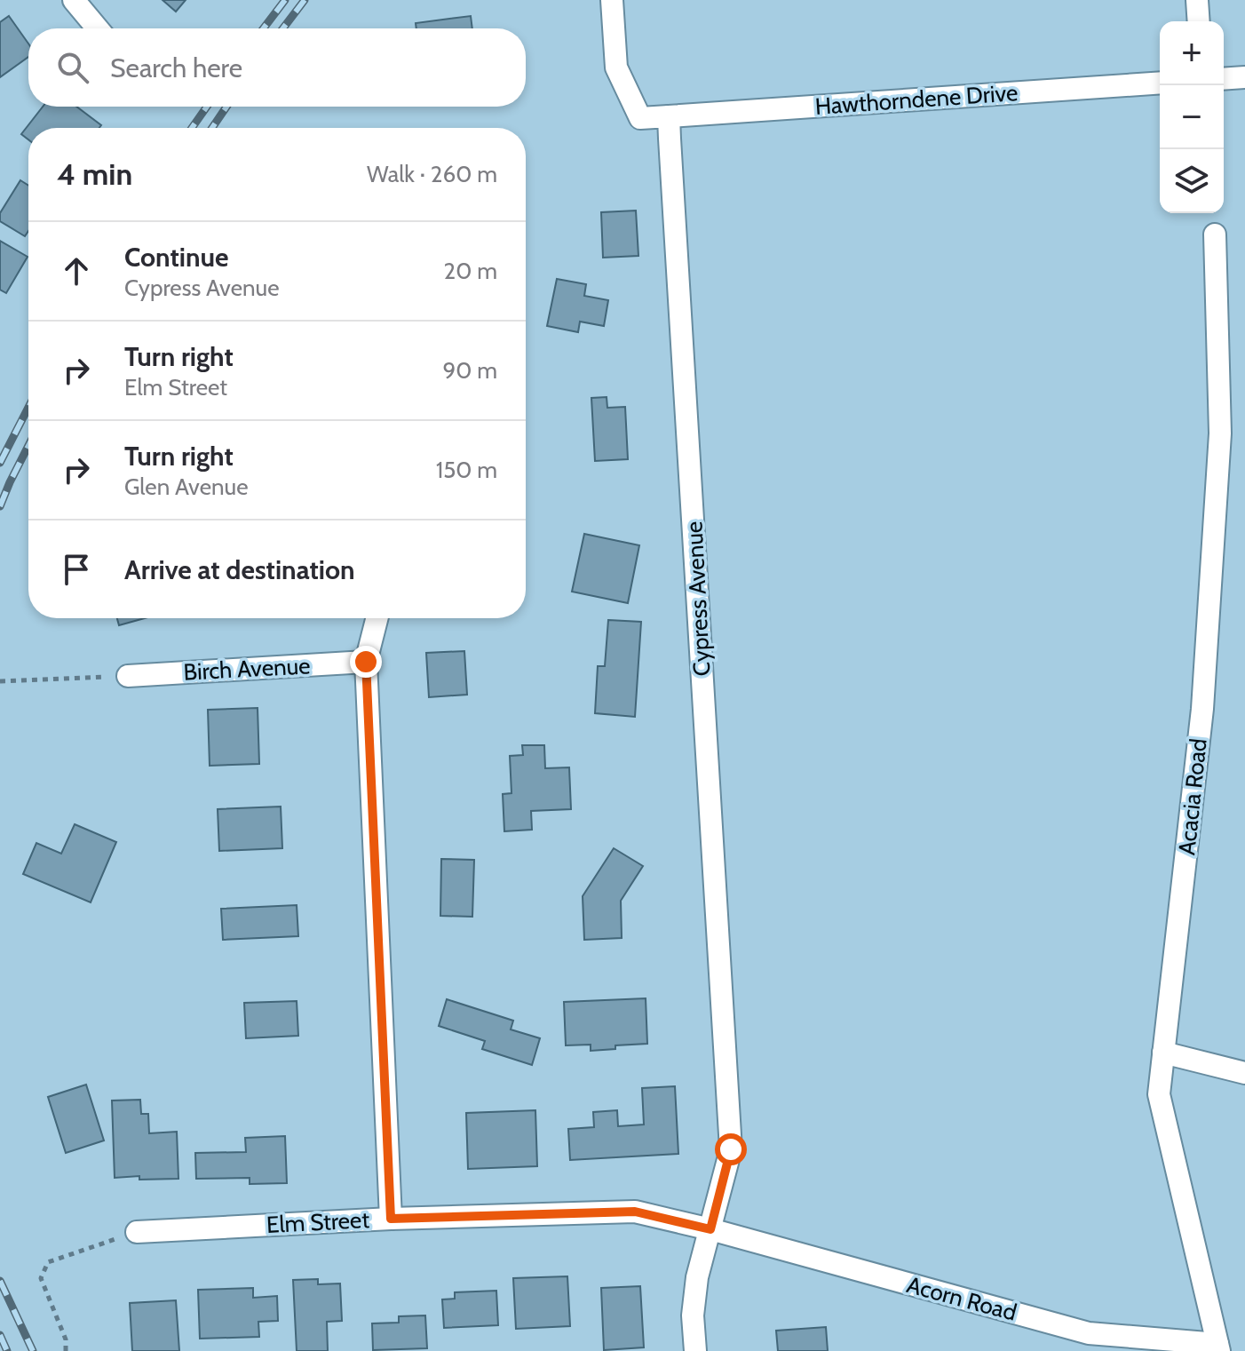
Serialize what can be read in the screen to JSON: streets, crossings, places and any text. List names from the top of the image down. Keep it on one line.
{"streets":{"street":["Hawthorndene Drive","Cypress Avenue","Birch Avenue","Acacia Road","Elm Street","Acorn Road"]},"crossings":[["Hawthorndene Drive","Cypress Avenue"],["Cypress Avenue","Elm Street"],["Cypress Avenue","Acorn Road"],["Acacia Road","Acorn Road"],["Elm Street","Acorn Road"]],"page":{"map_buttons":["+","−"],"search":"Search here","heading":["4 min","Walk · 260 m"],"list":[["Continue","Cypress Avenue","20 m"],["Turn right","Elm Street","90 m"],["Turn right","Glen Avenue","150 m"],"Arrive at destination"]}}
